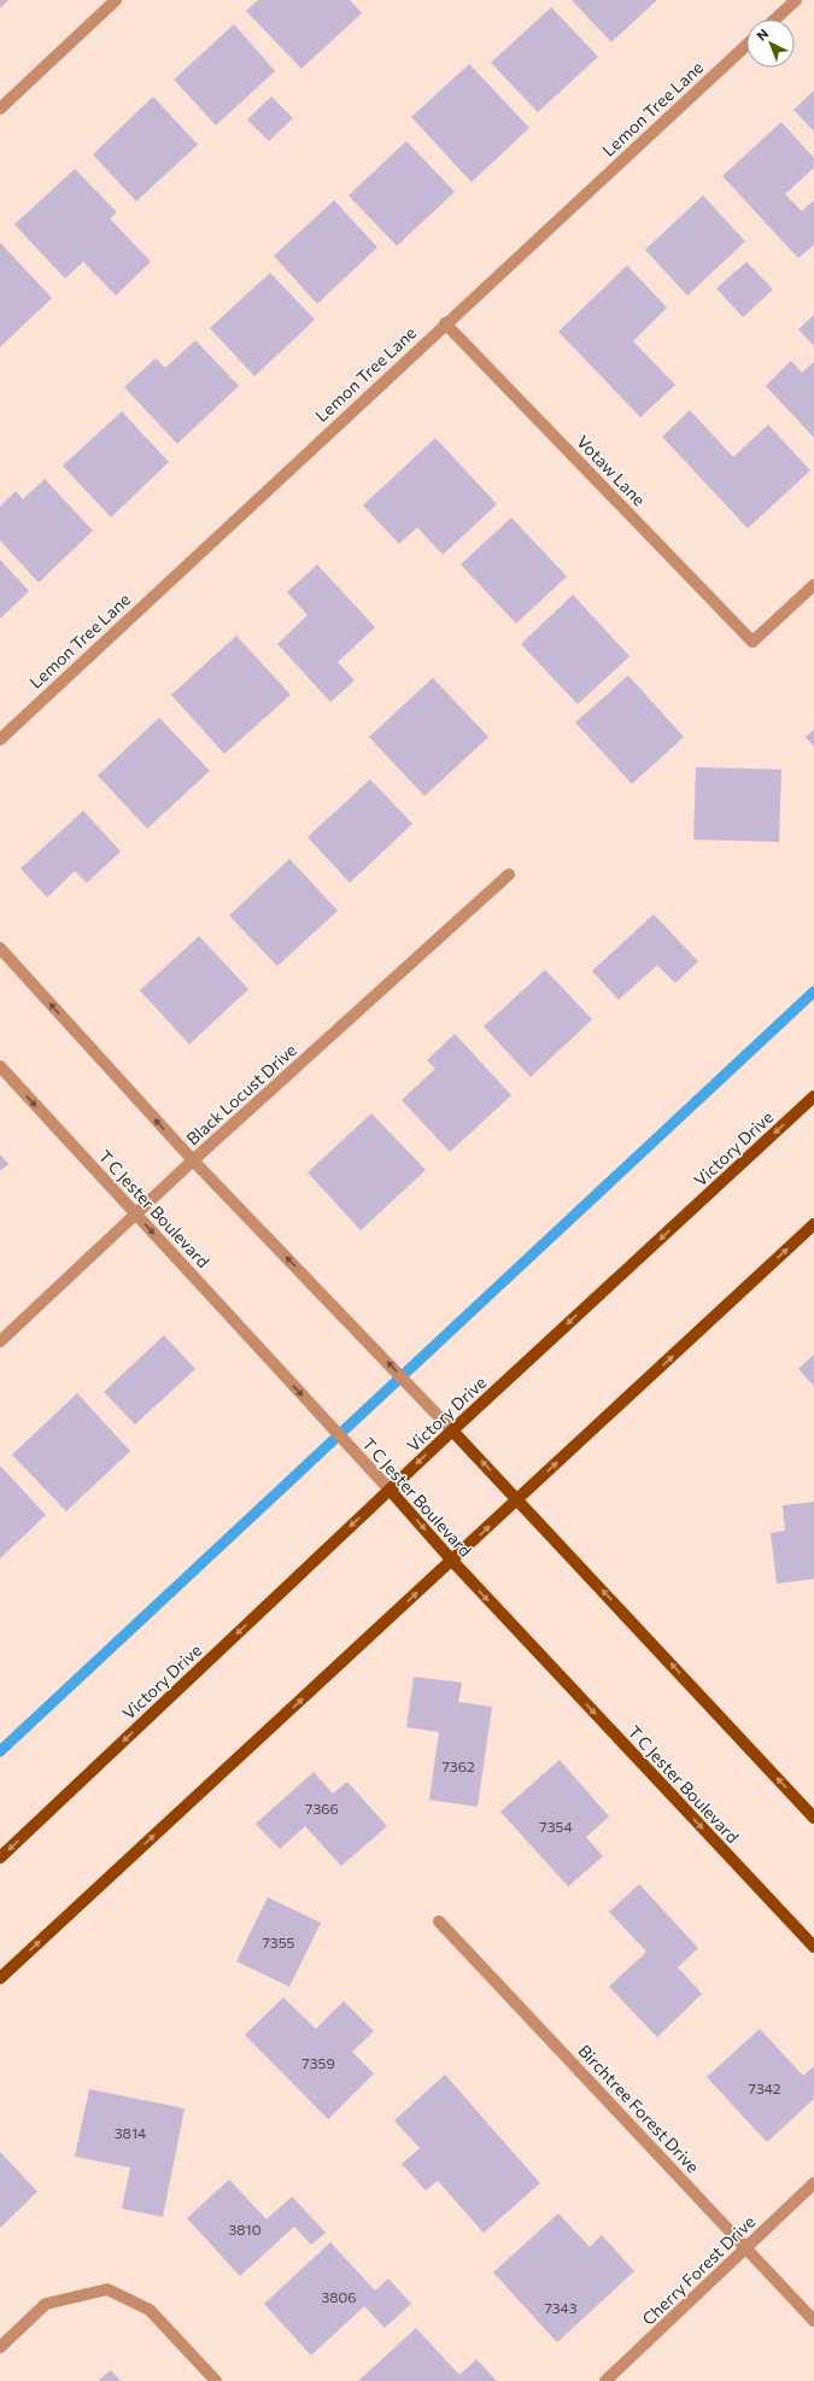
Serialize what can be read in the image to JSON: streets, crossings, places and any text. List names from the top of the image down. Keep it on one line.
{"streets":{"main road":["Victory Drive","T C Jester Boulevard"],"street":["Lemon Tree Lane","Votaw Lane","Black Locust Drive","Birchtree Forest Drive","Cherry Forest Drive"]},"crossings":[["Lemon Tree Lane","Votaw Lane"],["Black Locust Drive","T C Jester Boulevard"],["Victory Drive","T C Jester Boulevard"],["Birchtree Forest Drive","Cherry Forest Drive"]],"house_numbers":["7362","7366","7354","7355","7359","7342","3814","3810","3806","7343"],"north":"top left"}
